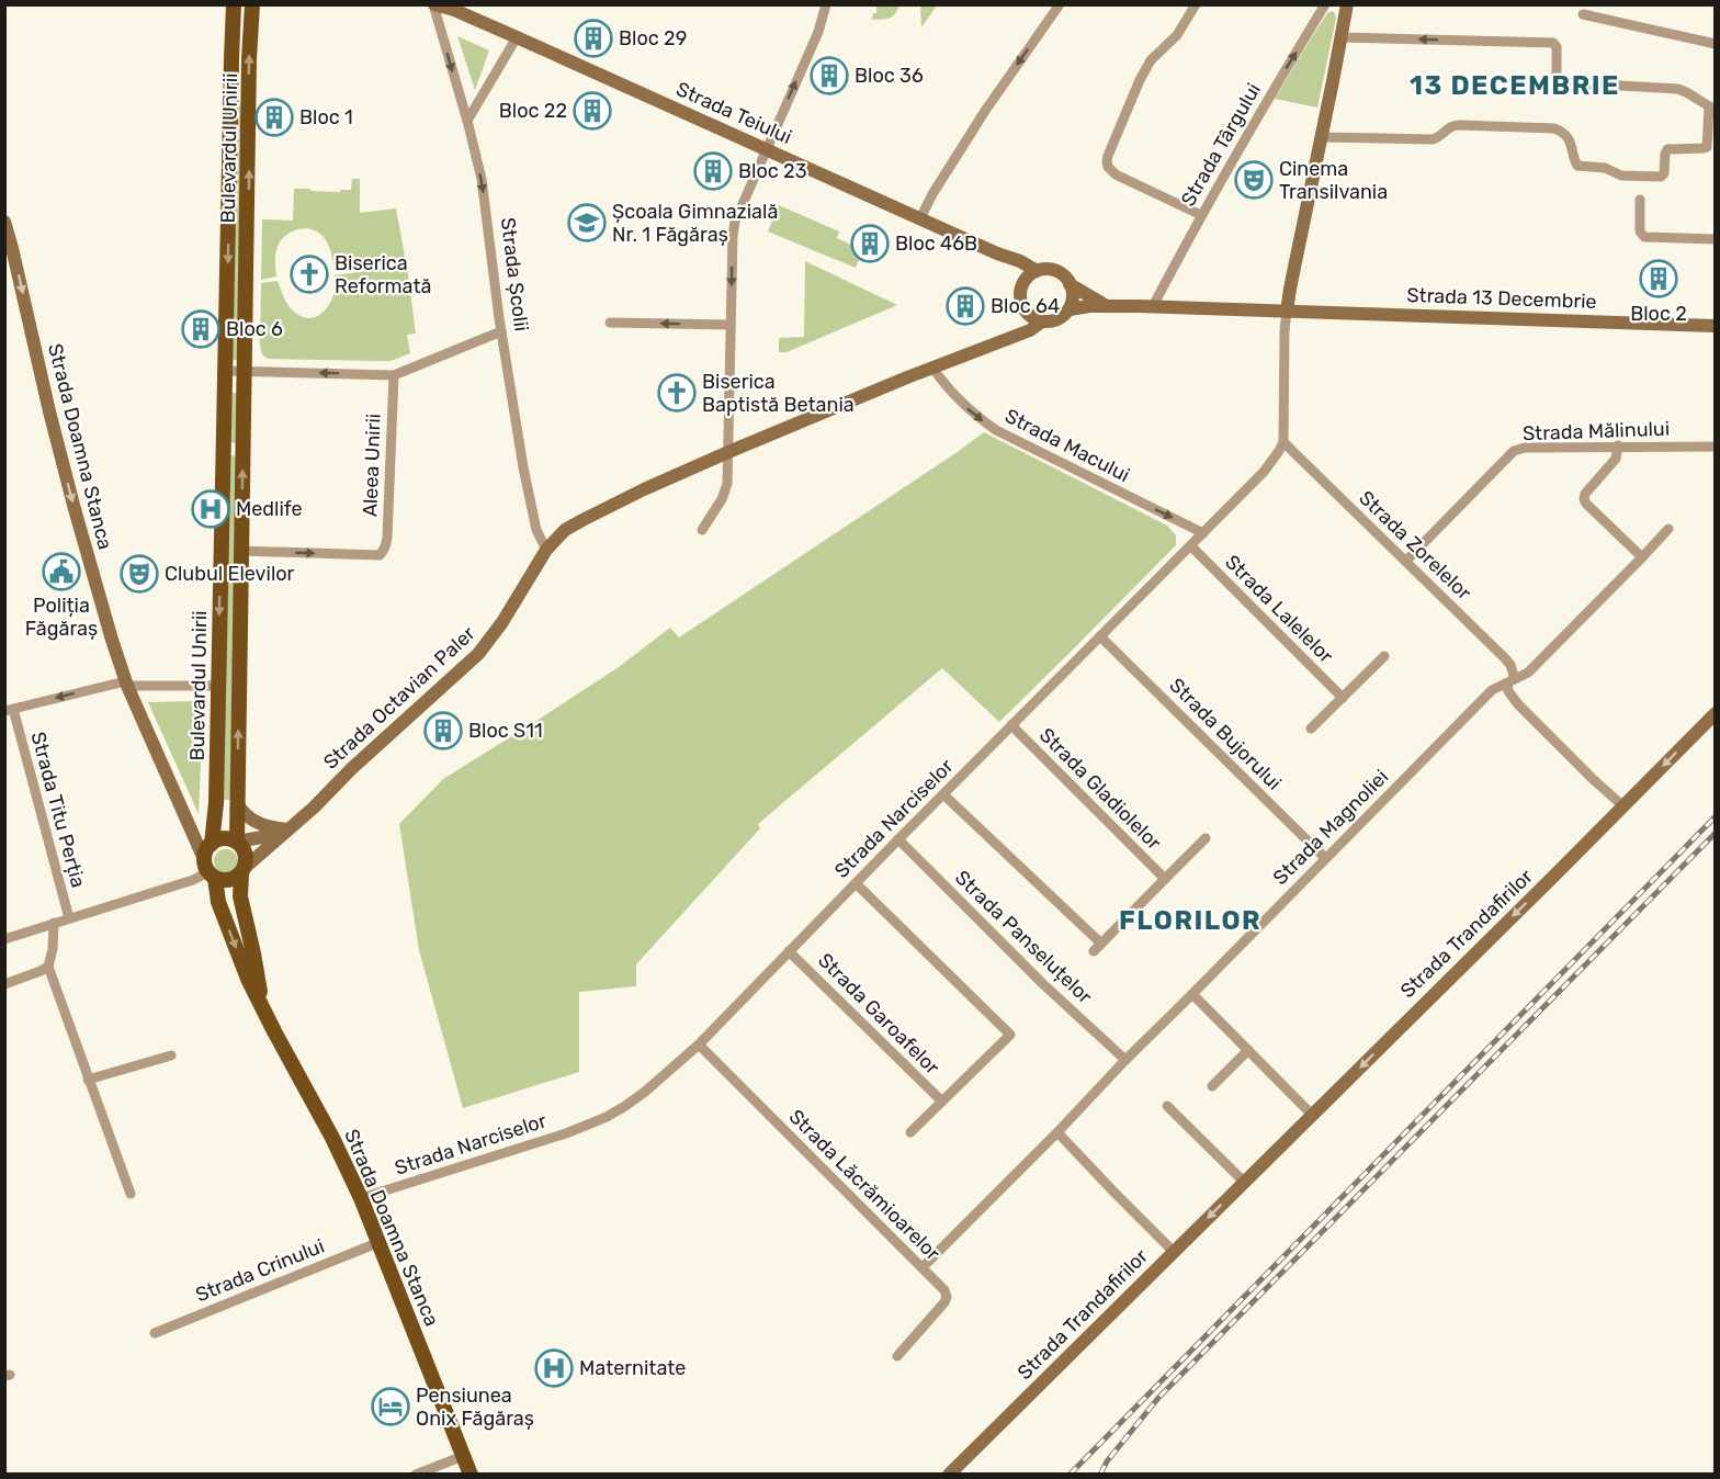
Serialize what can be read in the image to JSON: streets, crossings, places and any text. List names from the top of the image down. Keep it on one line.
{"streets":{"main road":["Strada Teiului","Bulevardul Unirii","Strada Școlii","Strada 13 Decembrie","Strada Doamna Stanca","Strada Octavian Paler","Strada Trandafirilor"],"street":["Strada Târgului","Strada Mălinului","Strada Macului","Aleea Unirii","Strada Zorelelor","Strada Lalelelor","Strada Bujorului","Strada Gladiolelor","Strada Titu Perția","Strada Narciselor","Strada Magnoliei","Strada Panseluțelor","Strada Garoafelor","Strada Lăcrămioarelor","Strada Crinului"]},"crossings":[["Strada Teiului","Strada Școlii"],["Strada Teiului","Strada 13 Decembrie"],["Strada Târgului","Strada 13 Decembrie"],["Bulevardul Unirii","Strada Doamna Stanca"],["Bulevardul Unirii","Aleea Unirii"],["Bulevardul Unirii","Strada Octavian Paler"],["Bulevardul Unirii","Strada Titu Perția"],["Strada Școlii","Strada Octavian Paler"],["Strada Mălinului","Strada Zorelelor"],["Strada Macului","Strada Narciselor"],["Strada Doamna Stanca","Strada Octavian Paler"],["Strada Doamna Stanca","Strada Titu Perția"],["Strada Doamna Stanca","Strada Narciselor"],["Strada Doamna Stanca","Strada Crinului"],["Strada Zorelelor","Strada Narciselor"],["Strada Zorelelor","Strada Magnoliei"],["Strada Zorelelor","Strada Trandafirilor"],["Strada Lalelelor","Strada Narciselor"],["Strada Octavian Paler","Strada Titu Perția"],["Strada Bujorului","Strada Narciselor"],["Strada Bujorului","Strada Magnoliei"],["Strada Gladiolelor","Strada Narciselor"],["Strada Narciselor","Strada Panseluțelor"],["Strada Narciselor","Strada Garoafelor"],["Strada Narciselor","Strada Lăcrămioarelor"],["Strada Magnoliei","Strada Panseluțelor"],["Strada Magnoliei","Strada Lăcrămioarelor"]],"one_way":["Strada Târgului","Strada Școlii","Strada Macului","Strada Doamna Stanca","Strada Trandafirilor"],"districts":["13 DECEMBRIE","FLORILOR"],"places":{"building":["Bloc 29","Bloc 36","Bloc 22","Bloc 1","Bloc 23","Bloc 46B","Bloc 2","Bloc 64","Bloc 6","Bloc S11"],"theatre":["Cinema Transilvania","Clubul Elevilor"],"school or university":["Școala Gimnazială Nr. 1 Făgăraș"],"church":["Biserica Reformată","Biserica Baptistă Betania"],"hospital":["Medlife","Maternitate"],"public building":["Poliția Făgăraș"],"hotel":["Pensiunea Onix Făgăraș"]}}
